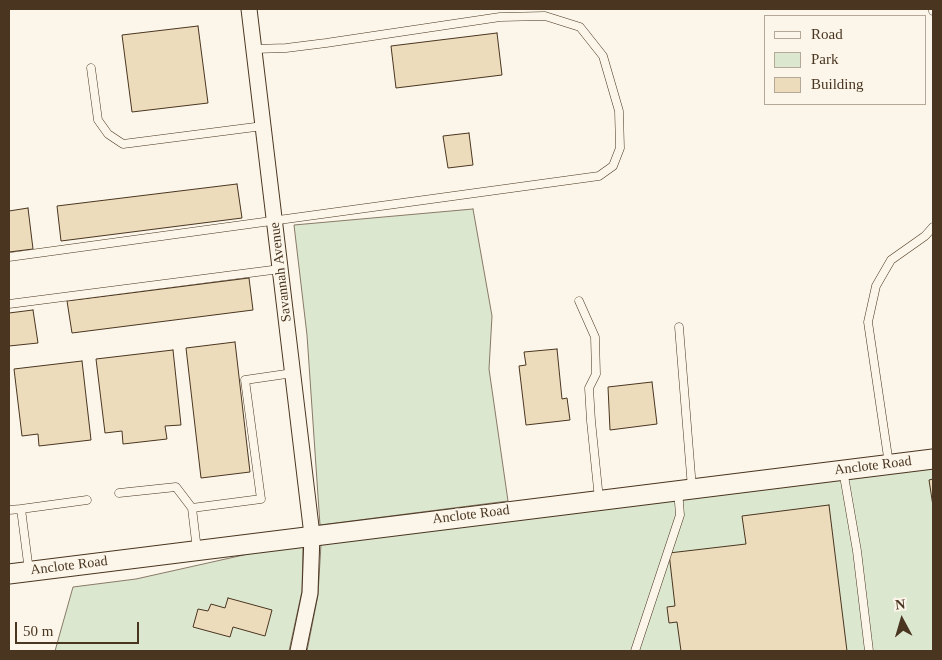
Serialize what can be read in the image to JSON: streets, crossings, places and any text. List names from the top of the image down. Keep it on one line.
{"streets":{"street":["Savannah Avenue","Anclote Road"]},"crossings":[["Savannah Avenue","Anclote Road"]],"legend":["Road","Park","Building"],"scale_bar":"50 m","north":"top"}
